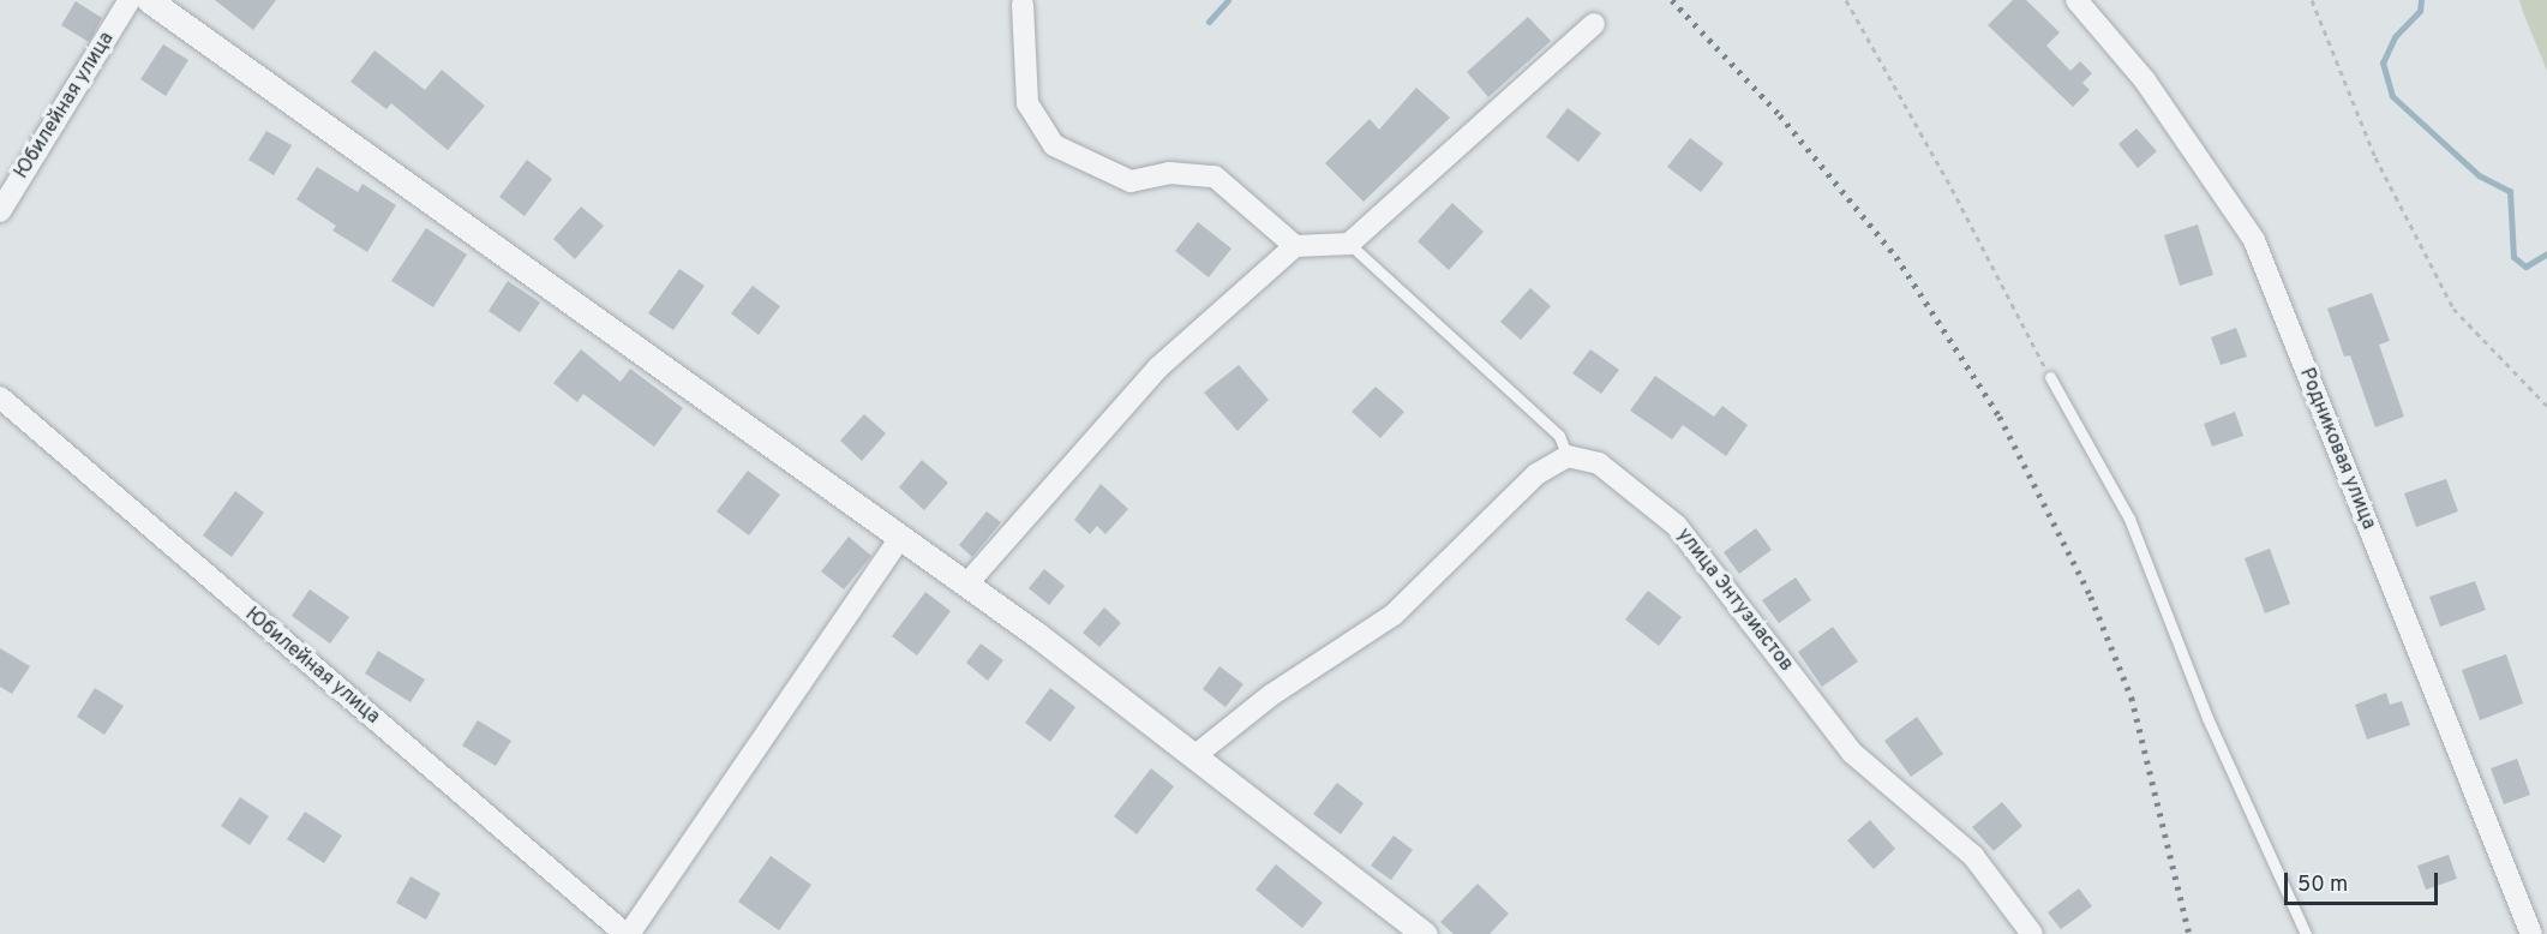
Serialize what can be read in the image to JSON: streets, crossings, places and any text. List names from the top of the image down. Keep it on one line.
{"streets":{"street":["Юбилейная улица","Родниковая улица","улица Энтузиастов"]},"scale_bar":"50 m"}
